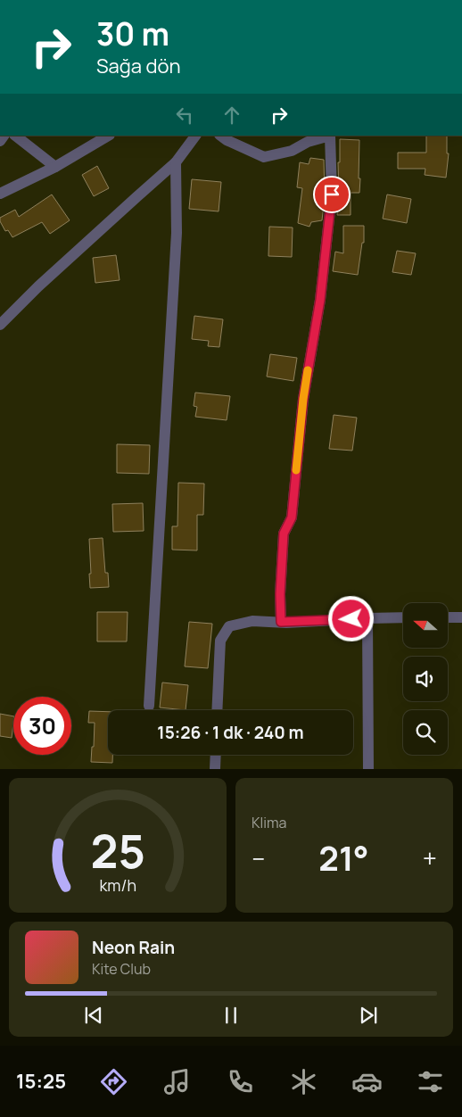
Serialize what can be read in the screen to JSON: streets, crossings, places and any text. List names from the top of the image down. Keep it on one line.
{"north":"left","page":{"turn":["30 m","Sağa dön"],"limit":"30","trip":"15:26 · 1 dk · 240 m","tile":"Klima","heat":["−","21°","+"],"song":["Neon Rain","Kite Club"],"tabs":"15:25","gauge":["25","km/h"]}}
